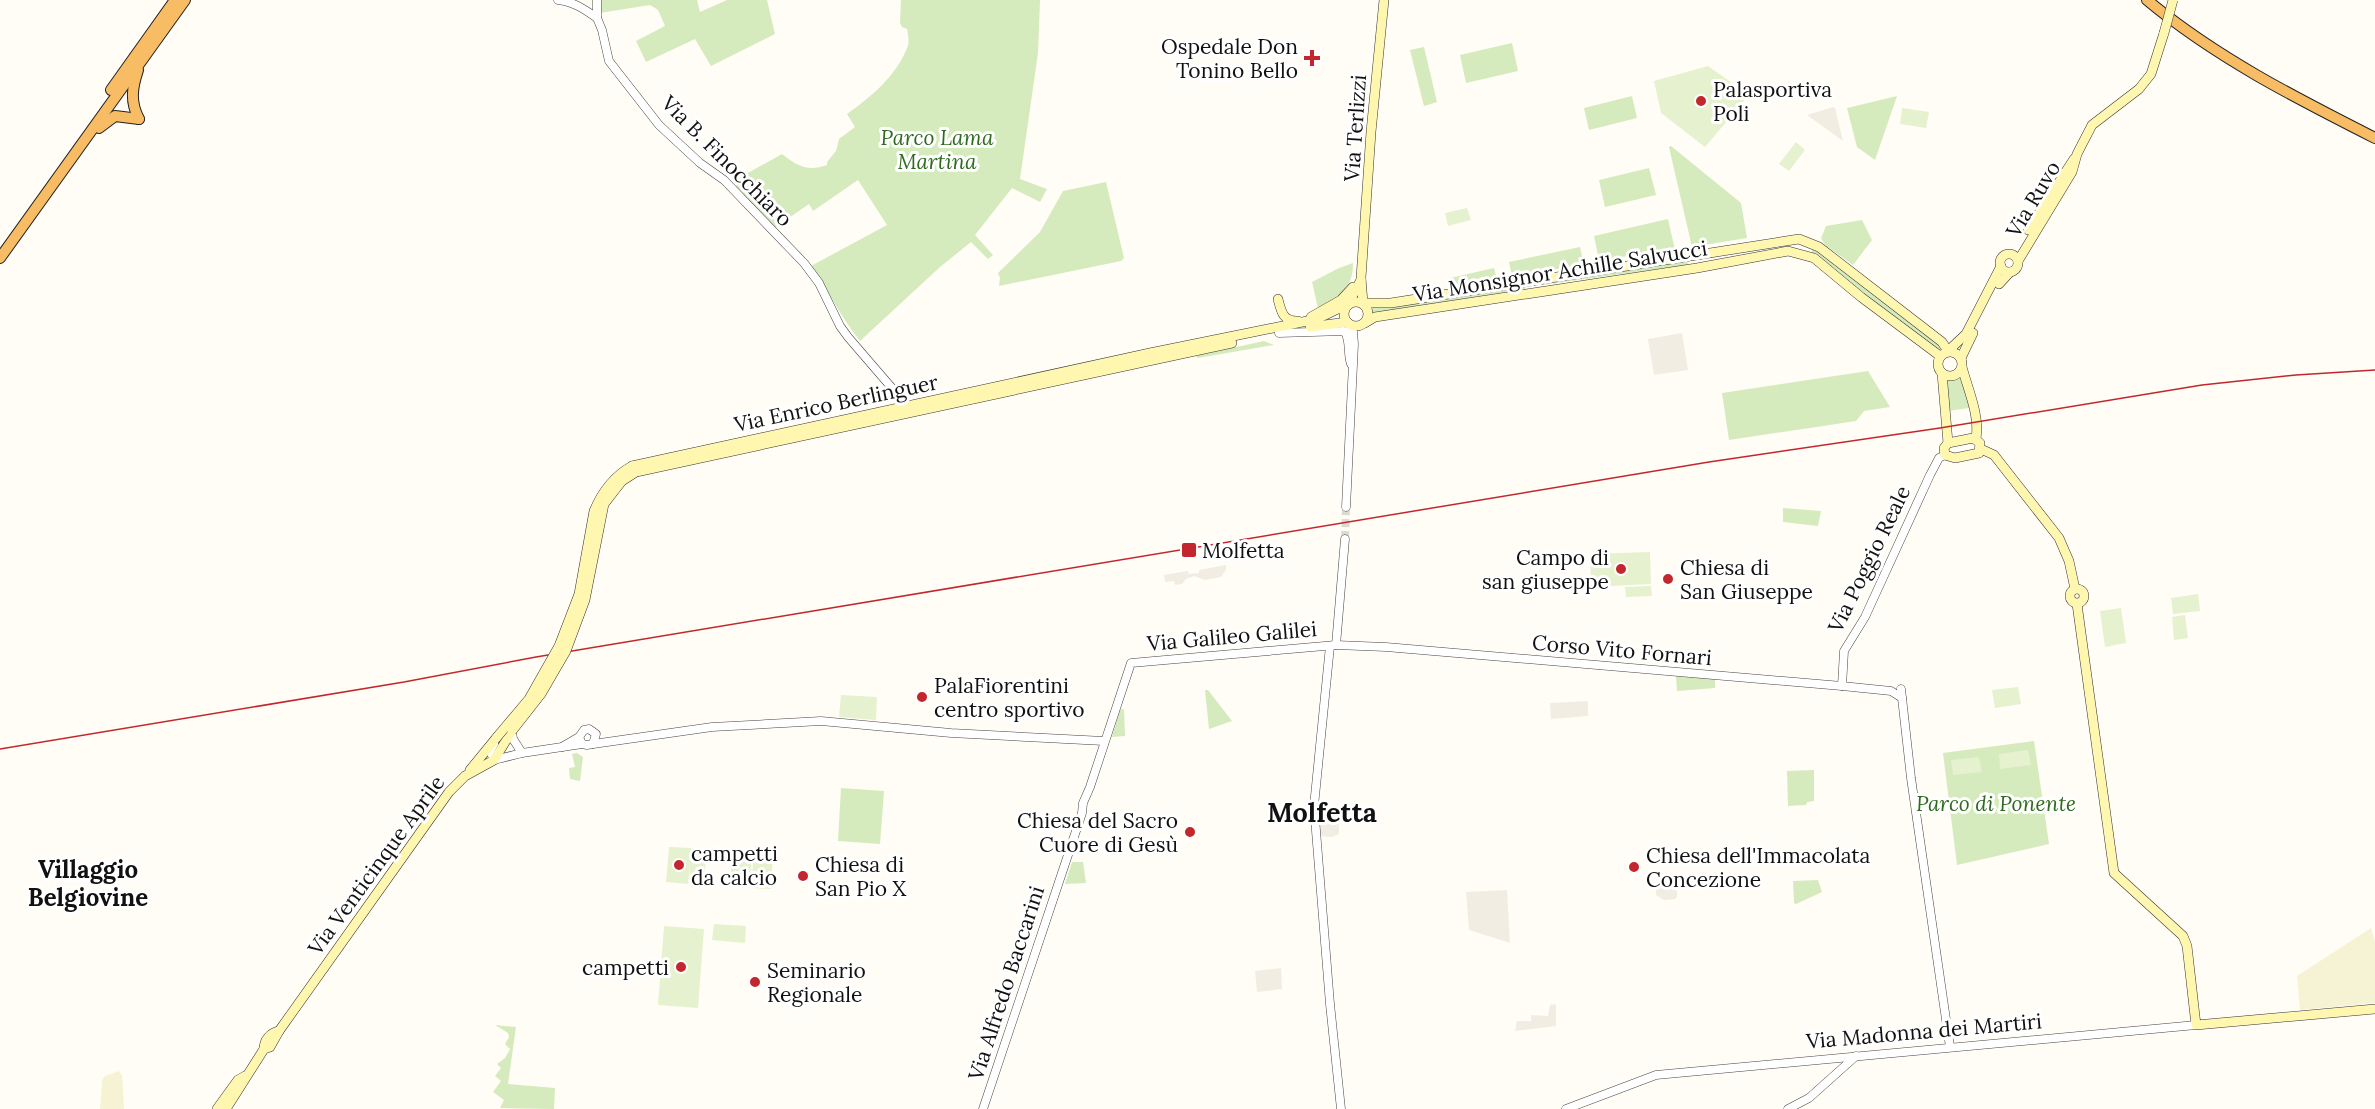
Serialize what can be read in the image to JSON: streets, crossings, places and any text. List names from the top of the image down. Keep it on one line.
{"streets":{"main road":["Via Terlizzi","Via Ruvo","Via Monsignor Achille Salvucci","Via Enrico Berlinguer","Via Venticinque Aprile"],"street":["Via B. Finocchiaro","Via Poggio Reale","Via Galileo Galilei","Corso Vito Fornari","Via Alfredo Baccarini","Via Madonna dei Martiri"]},"crossings":[["Via Terlizzi","Via Monsignor Achille Salvucci"],["Via Terlizzi","Via Enrico Berlinguer"],["Via B. Finocchiaro","Via Enrico Berlinguer"],["Via Monsignor Achille Salvucci","Via Enrico Berlinguer"],["Via Enrico Berlinguer","Via Venticinque Aprile"],["Via Poggio Reale","Corso Vito Fornari"],["Via Galileo Galilei","Corso Vito Fornari"],["Via Galileo Galilei","Via Alfredo Baccarini"],["Corso Vito Fornari","Via Madonna dei Martiri"]],"districts":["Molfetta","Villaggio Belgiovine"],"parks":["Parco Lama Martina","Parco di Ponente"],"places":{"health":["Ospedale Don Tonino Bello"],"other":["Palasportiva Poli","Campo di san giuseppe","Chiesa di San Giuseppe","PalaFiorentini centro sportivo","Chiesa del Sacro Cuore di Gesù","campetti da calcio","Chiesa dell'Immacolata Concezione","Chiesa di San Pio X","campetti","Seminario Regionale"],"transit":["Molfetta"]}}
